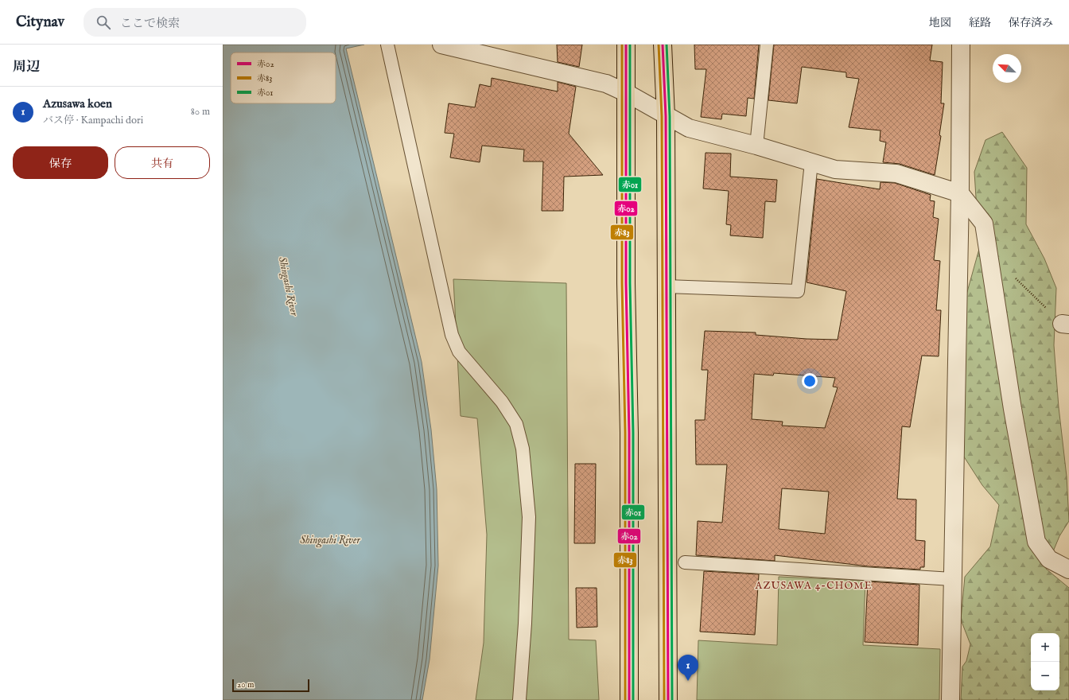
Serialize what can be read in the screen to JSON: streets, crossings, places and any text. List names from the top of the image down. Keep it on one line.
{"districts":["AZUSAWA 4-CHOME"],"water":["Shingashi River"],"lines":["transit line 赤02","transit line 赤83","transit line 赤01"],"legend":["赤02","赤83","赤01"],"scale_bar":"20 m","north":"top left","page":{"header":"Citynav","search":"ここで検索","nav":["地図","経路","保存済み"],"heading":"周辺","list":[{"mark":"1","name":"Azusawa koen","note":"バス停 · Kampachi dori","value":"80 m"}],"buttons":["保存","共有"],"map_buttons":["+","−"],"pins":"1","scale":"20 m"}}
